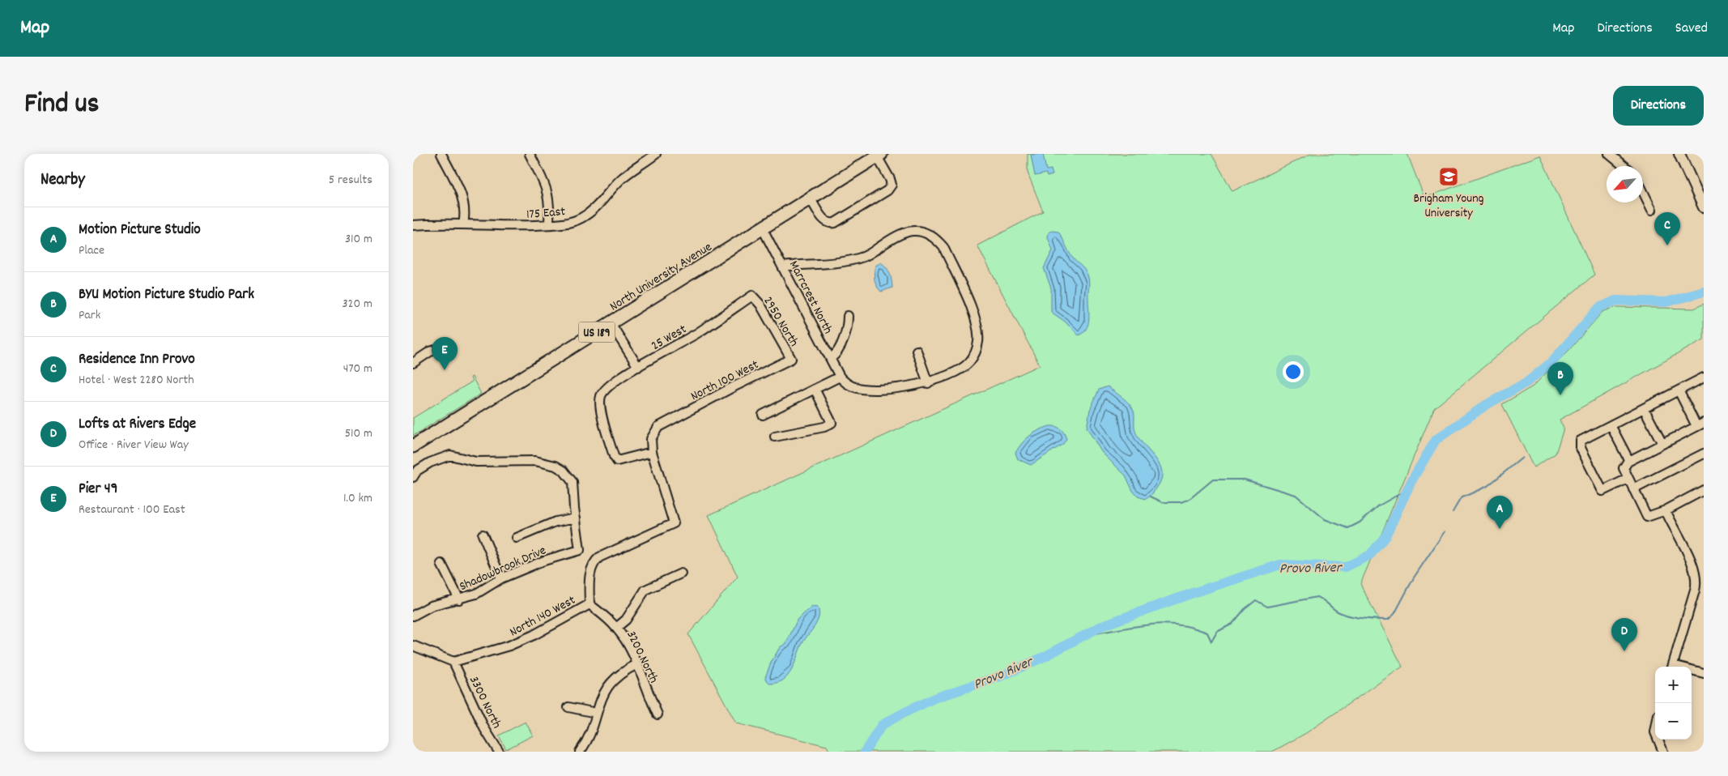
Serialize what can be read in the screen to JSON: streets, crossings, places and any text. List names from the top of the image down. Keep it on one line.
{"streets":{"highway":["North University Avenue","US 189"],"street":["175 East","Marrcrest North","2950 North","25 West","North 100 West","Shadowbrook Drive","North 140 West","3200 North","3300 North"]},"crossings":[["North University Avenue","Marrcrest North"],["2950 North","25 West"],["2950 North","North 100 West"],["25 West","North 100 West"],["North 140 West","3200 North"],["North 140 West","3300 North"]],"water":["Provo River"],"places":{"school or university":["Brigham Young University"]},"north":"bottom left","page":{"header":"Map","nav":["Map","Directions","Saved"],"title":"Find us","buttons":"Directions","heading":["Nearby","5 results"],"list":[{"mark":"A","name":"Motion Picture Studio","note":"Place","value":"310 m"},{"mark":"B","name":"BYU Motion Picture Studio Park","note":"Park","value":"320 m"},{"mark":"C","name":"Residence Inn Provo","note":"Hotel · West 2280 North","value":"470 m"},{"mark":"D","name":"Lofts at Rivers Edge","note":"Office · River View Way","value":"510 m"},{"mark":"E","name":"Pier 49","note":"Restaurant · 100 East","value":"1.0 km"}],"pins":["C","E","B","A","D"],"map_buttons":["+","−"]}}
